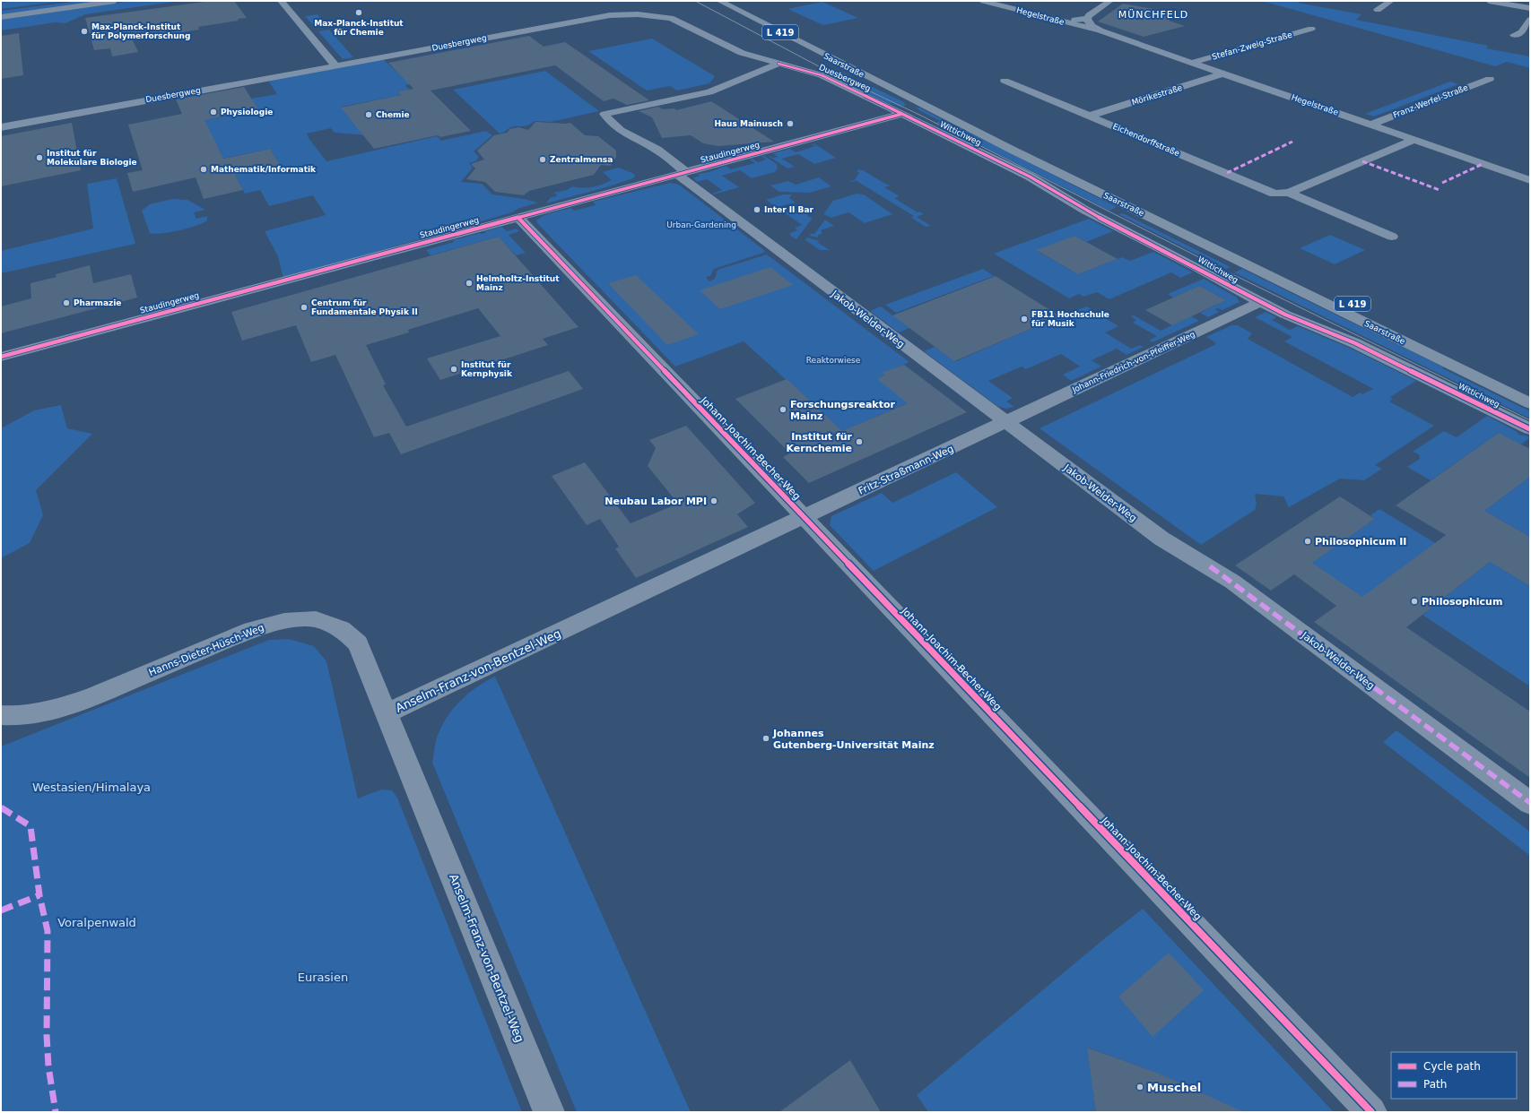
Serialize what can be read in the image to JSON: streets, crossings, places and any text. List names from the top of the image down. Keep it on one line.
{"streets":{"highway":["L 419","Saarstraße"],"street":["Hegelstraße","Duesbergweg","Stefan-Zweig-Straße","Mörikestraße","Franz-Werfel-Straße","Wittichweg","Eichendorffstraße","Staudingerweg","Jakob-Welder-Weg","Johann-Friedrich-von-Pfeiffer-Weg","Johann-Joachim-Becher-Weg","Fritz-Straßmann-Weg","Hanns-Dieter-Hüsch-Weg","Anselm-Franz-von-Bentzel-Weg"]},"crossings":[["Hegelstraße","Stefan-Zweig-Straße"],["Hegelstraße","Mörikestraße"],["Hegelstraße","Franz-Werfel-Straße"],["Hegelstraße","Eichendorffstraße"],["Duesbergweg","Wittichweg"],["Duesbergweg","Staudingerweg"],["Mörikestraße","Eichendorffstraße"],["Wittichweg","Staudingerweg"],["Wittichweg","Johann-Friedrich-von-Pfeiffer-Weg"],["Staudingerweg","Jakob-Welder-Weg"],["Staudingerweg","Johann-Joachim-Becher-Weg"],["Jakob-Welder-Weg","Johann-Friedrich-von-Pfeiffer-Weg"],["Jakob-Welder-Weg","Fritz-Straßmann-Weg"],["Johann-Friedrich-von-Pfeiffer-Weg","Fritz-Straßmann-Weg"],["Johann-Joachim-Becher-Weg","Fritz-Straßmann-Weg"],["Johann-Joachim-Becher-Weg","Anselm-Franz-von-Bentzel-Weg"],["Fritz-Straßmann-Weg","Anselm-Franz-von-Bentzel-Weg"],["Hanns-Dieter-Hüsch-Weg","Anselm-Franz-von-Bentzel-Weg"]],"districts":["MÜNCHFELD"],"parks":["Urban-Gardening","Reaktorwiese","Westasien/Himalaya","Voralpenwald","Eurasien"],"places":["Max-Planck-Institut für Chemie","Max-Planck-Institut für Polymerforschung","Physiologie","Chemie","Haus Mainusch","Institut für Molekulare Biologie","Zentralmensa","Mathematik/Informatik","Inter II Bar","Helmholtz-Institut Mainz","Pharmazie","Centrum für Fundamentale Physik II","FB11 Hochschule für Musik","Institut für Kernphysik","Forschungsreaktor Mainz","Institut für Kernchemie","Neubau Labor MPI","Philosophicum II","Philosophicum","Johannes Gutenberg-Universität Mainz","Muschel"],"legend":["Cycle path","Path"]}
